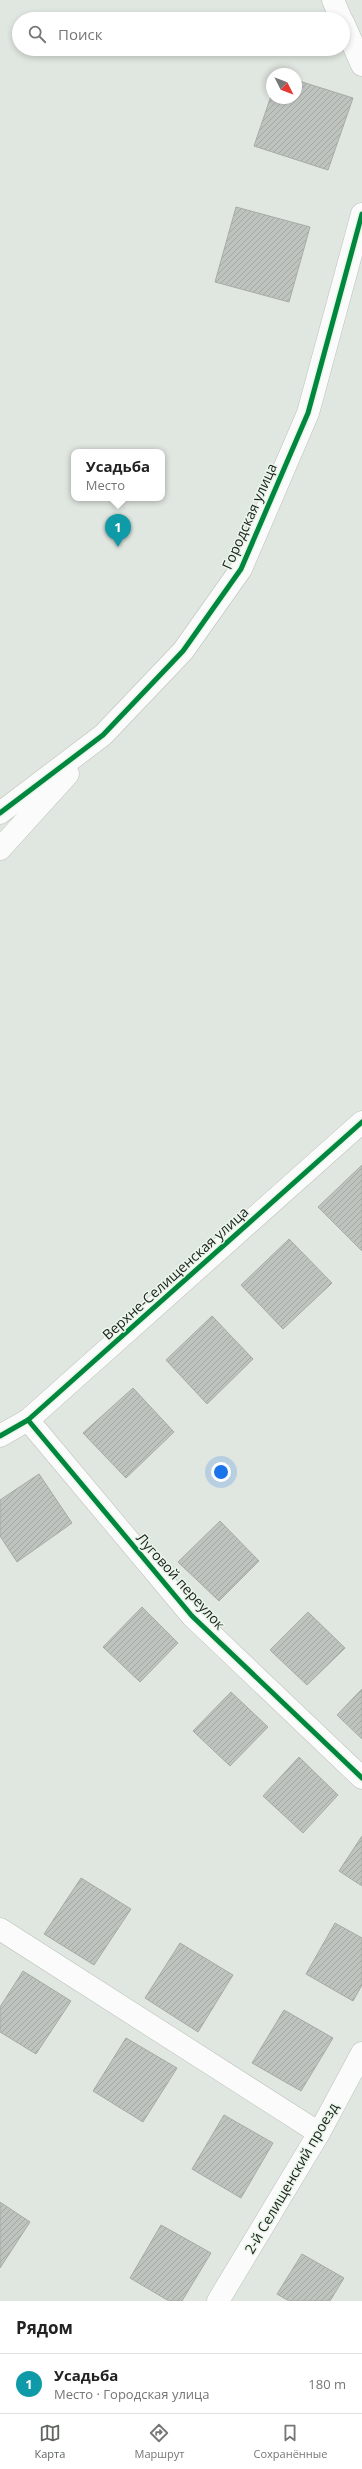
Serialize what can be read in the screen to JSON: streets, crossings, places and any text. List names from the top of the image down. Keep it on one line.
{"streets":{"street":["Городская улица","Верхне-Селищенская улица","Луговой переулок","2-й Селищенский проезд"]},"crossings":[["Верхне-Селищенская улица","Луговой переулок"]],"north":"bottom right","page":{"search":"Поиск","popup":["Усадьба","Место"],"pins":"1","heading":"Рядом","list":[{"mark":"1","name":"Усадьба","note":"Место · Городская улица","value":"180 m"}],"nav":["Карта","Маршрут","Сохранённые"]}}
